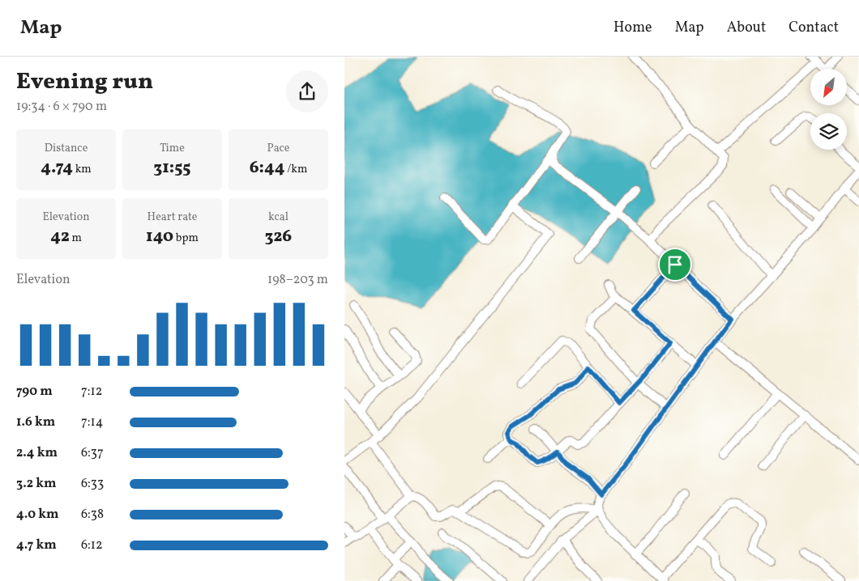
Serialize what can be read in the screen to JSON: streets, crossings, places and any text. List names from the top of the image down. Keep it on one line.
{"north":"bottom left","page":{"header":"Map","nav":["Home","Map","About","Contact"],"heading":["Evening run","19:34 · 6 × 790 m"],"stats":[["Distance","4.74 km"],["Time","31:55"],["Pace","6:44 /km"],["Elevation","42 m"],["Heart rate","140 bpm"],["kcal","326"]],"chart":["Elevation","198–203 m"],"list":[{"name":"790 m","note":"7:12"},{"name":"1.6 km","note":"7:14"},{"name":"2.4 km","note":"6:37"},{"name":"3.2 km","note":"6:33"},{"name":"4.0 km","note":"6:38"},{"name":"4.7 km","note":"6:12"}]}}
